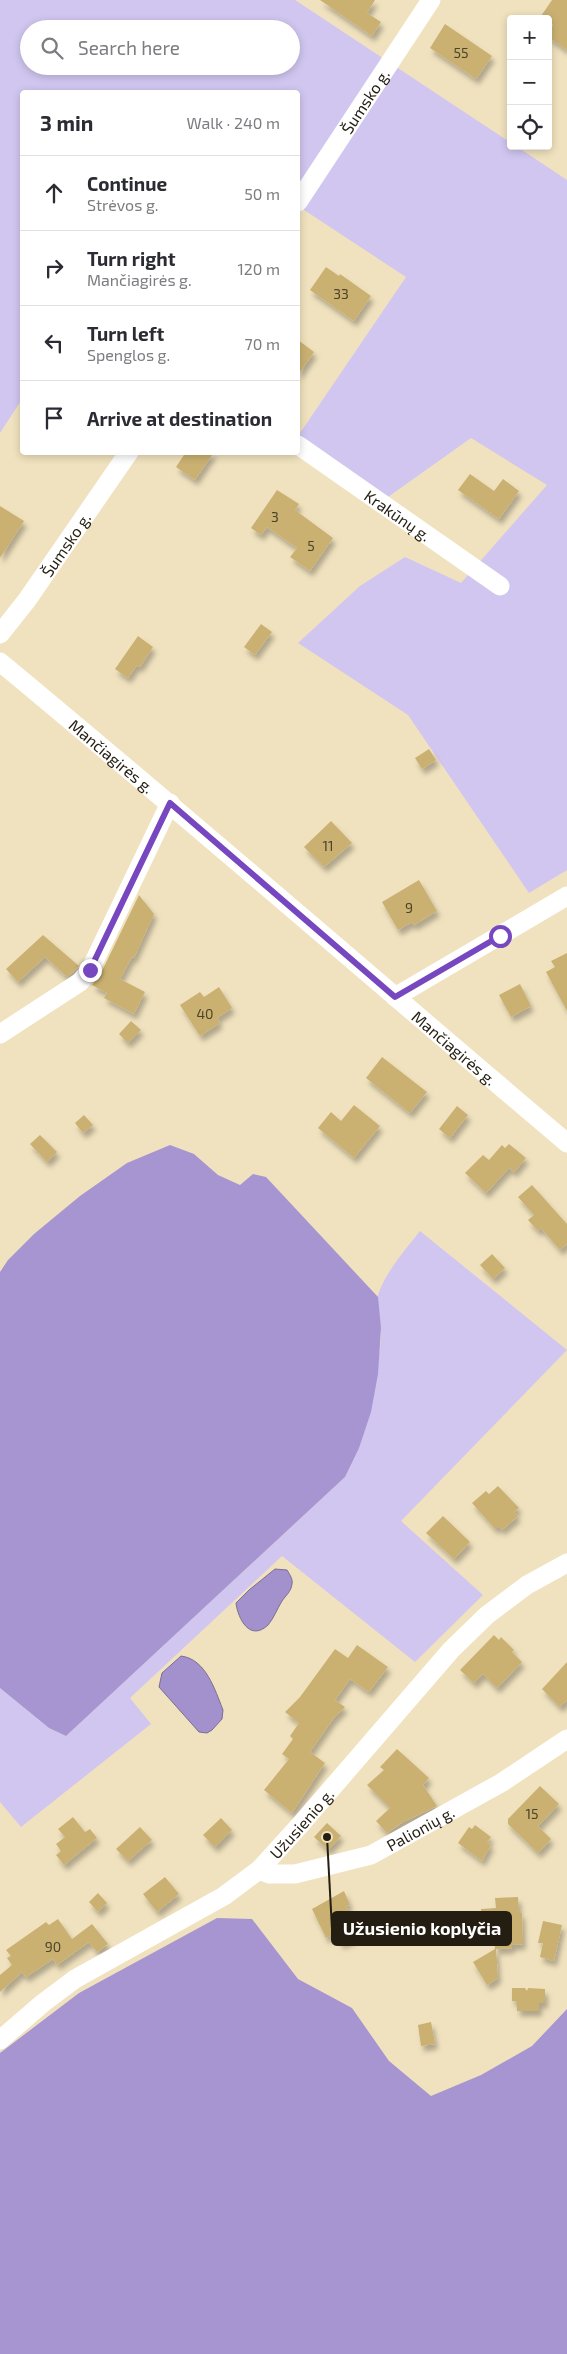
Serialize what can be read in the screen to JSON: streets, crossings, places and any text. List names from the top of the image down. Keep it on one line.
{"streets":{"street":["Šumsko g.","Krakūnų g.","Mančiagirės g.","Užusienio g.","Palionių g."]},"crossings":[["Užusienio g.","Palionių g."]],"places":["Užusienio koplyčia"],"house_numbers":["55","33","3","5","11","9","40","15","90"],"page":{"map_buttons":["+","−"],"search":"Search here","heading":["3 min","Walk · 240 m"],"list":[["Continue","Strėvos g.","50 m"],["Turn right","Mančiagirės g.","120 m"],["Turn left","Spenglos g.","70 m"],"Arrive at destination"]}}
